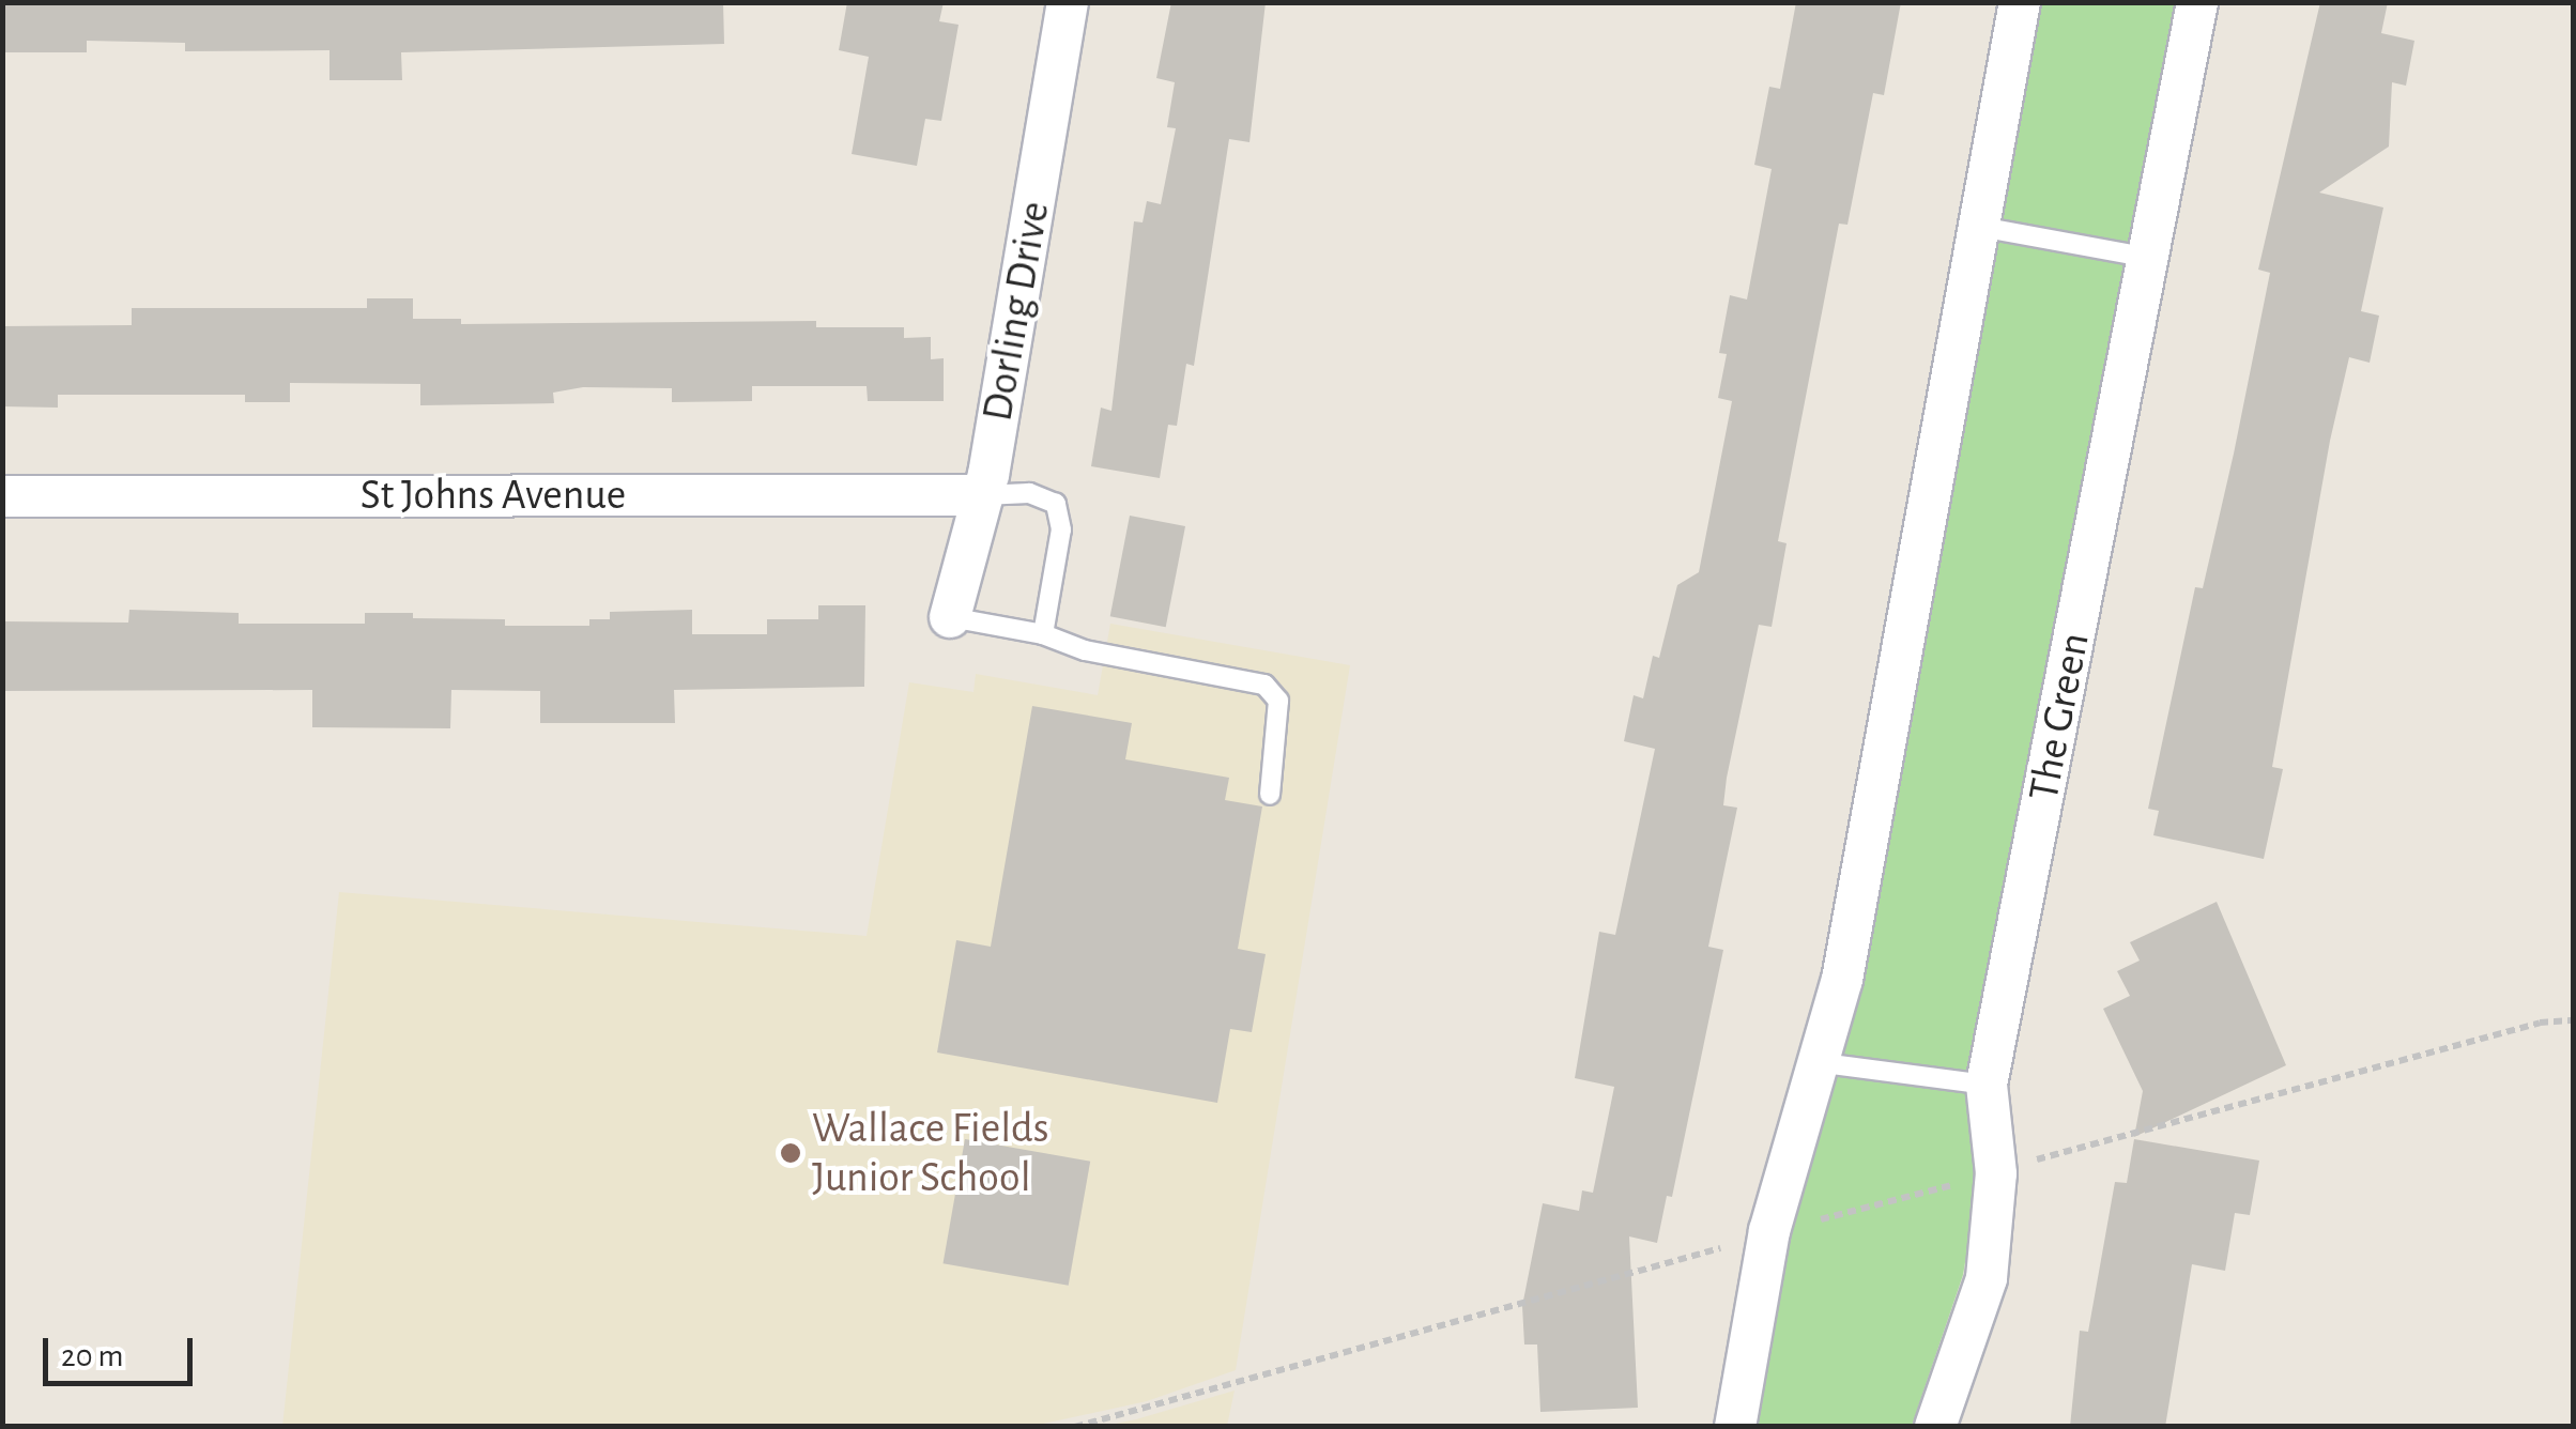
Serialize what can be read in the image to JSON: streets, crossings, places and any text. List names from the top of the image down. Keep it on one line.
{"streets":{"street":["Dorling Drive","St Johns Avenue","The Green"]},"crossings":[["Dorling Drive","St Johns Avenue"]],"places":["Wallace Fields Junior School"],"scale_bar":"20 m"}
